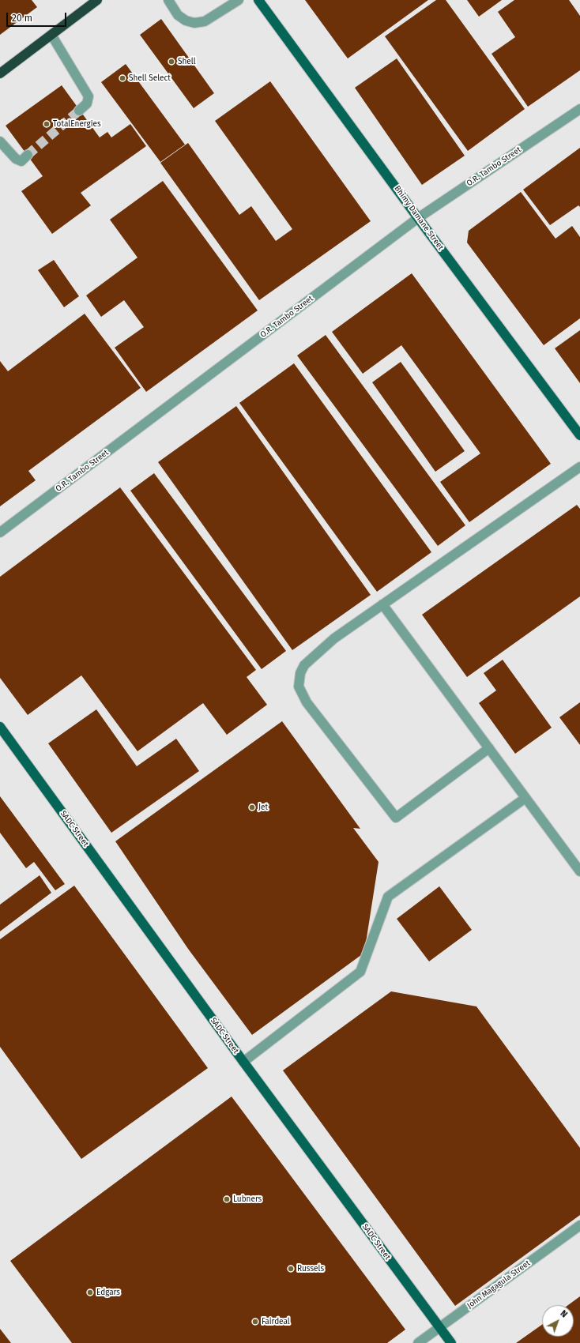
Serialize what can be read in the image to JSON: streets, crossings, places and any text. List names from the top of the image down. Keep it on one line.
{"streets":{"main road":["Bhimy Damane Street","SADC Street"],"street":["O.R. Tambo Street","John Magagula Street"]},"crossings":[["O.R. Tambo Street","Bhimy Damane Street"],["SADC Street","John Magagula Street"]],"places":["Shell","Shell Select","TotalEnergies","Jet","Lubners","Russels","Edgars","Fairdeal"],"scale_bar":"20 m","north":"top right"}
